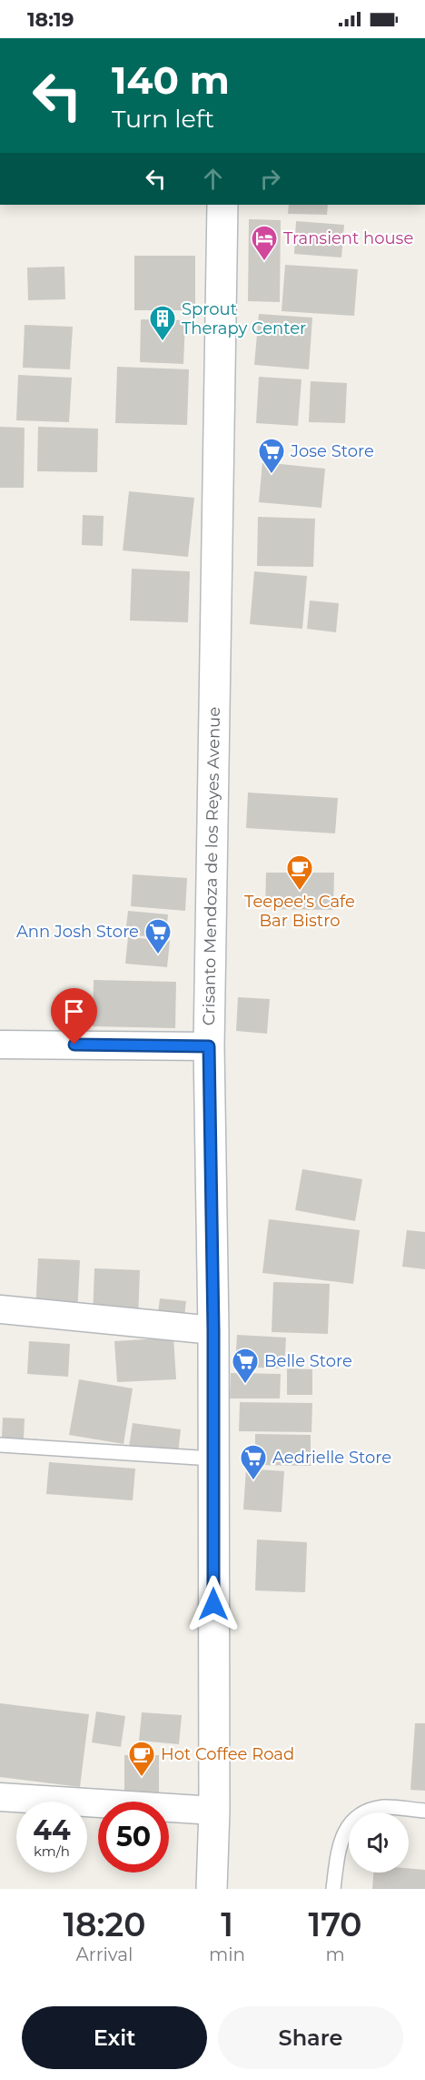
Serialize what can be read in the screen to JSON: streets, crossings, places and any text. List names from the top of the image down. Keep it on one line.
{"streets":{"main road":["Crisanto Mendoza de los Reyes Avenue"]},"places":{"hotel":["Transient house"],"building":["Sprout Therapy Center"],"supermarket":["Jose Store","Ann Josh Store","Belle Store","Aedrielle Store"],"cafe":["Teepee's Cafe Bar Bistro","Hot Coffee Road"]},"page":{"status":"18:19","turn":["140 m","Turn left"],"speed":"44 km/h","limit":"50","eta":["18:20","Arrival","1","min","170","m"],"buttons":["Exit","Share"]}}
